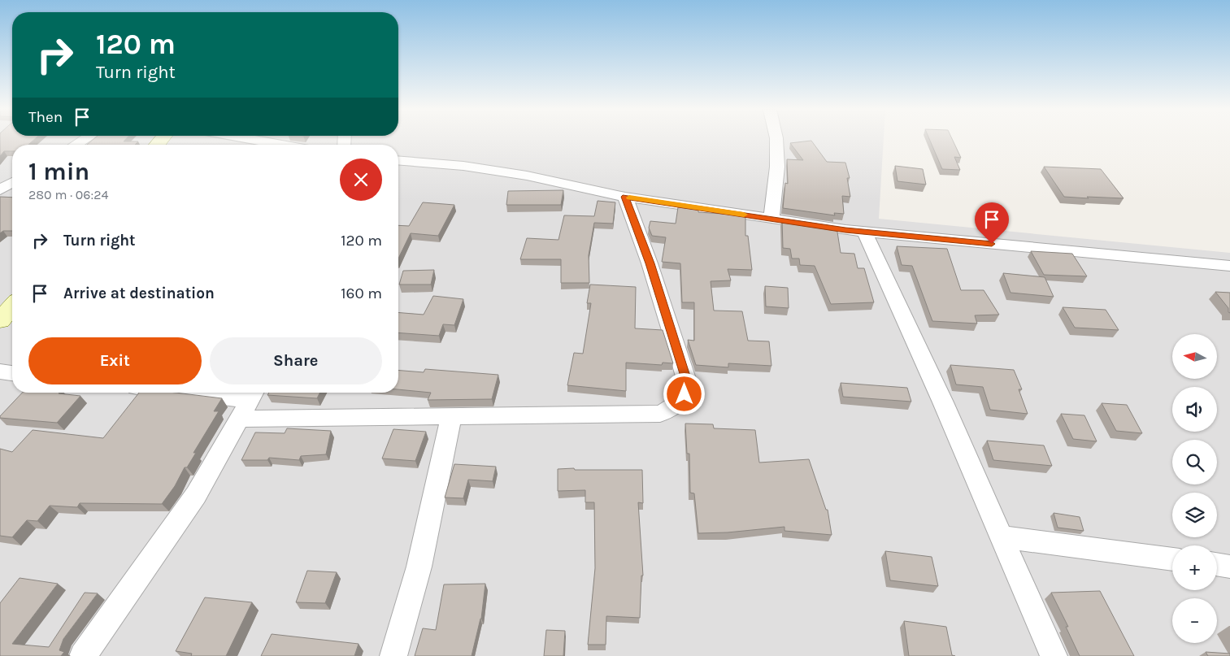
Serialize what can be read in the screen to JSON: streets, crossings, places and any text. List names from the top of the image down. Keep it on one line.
{"north":"left","page":{"turn":["120 m","Turn right"],"then":"Then","heading":["1 min","280 m · 06:24"],"list":[{"name":"Turn right","value":"120 m"},{"name":"Arrive at destination","value":"160 m"}],"buttons":["Exit","Share"],"map_buttons":["+","−"]}}
